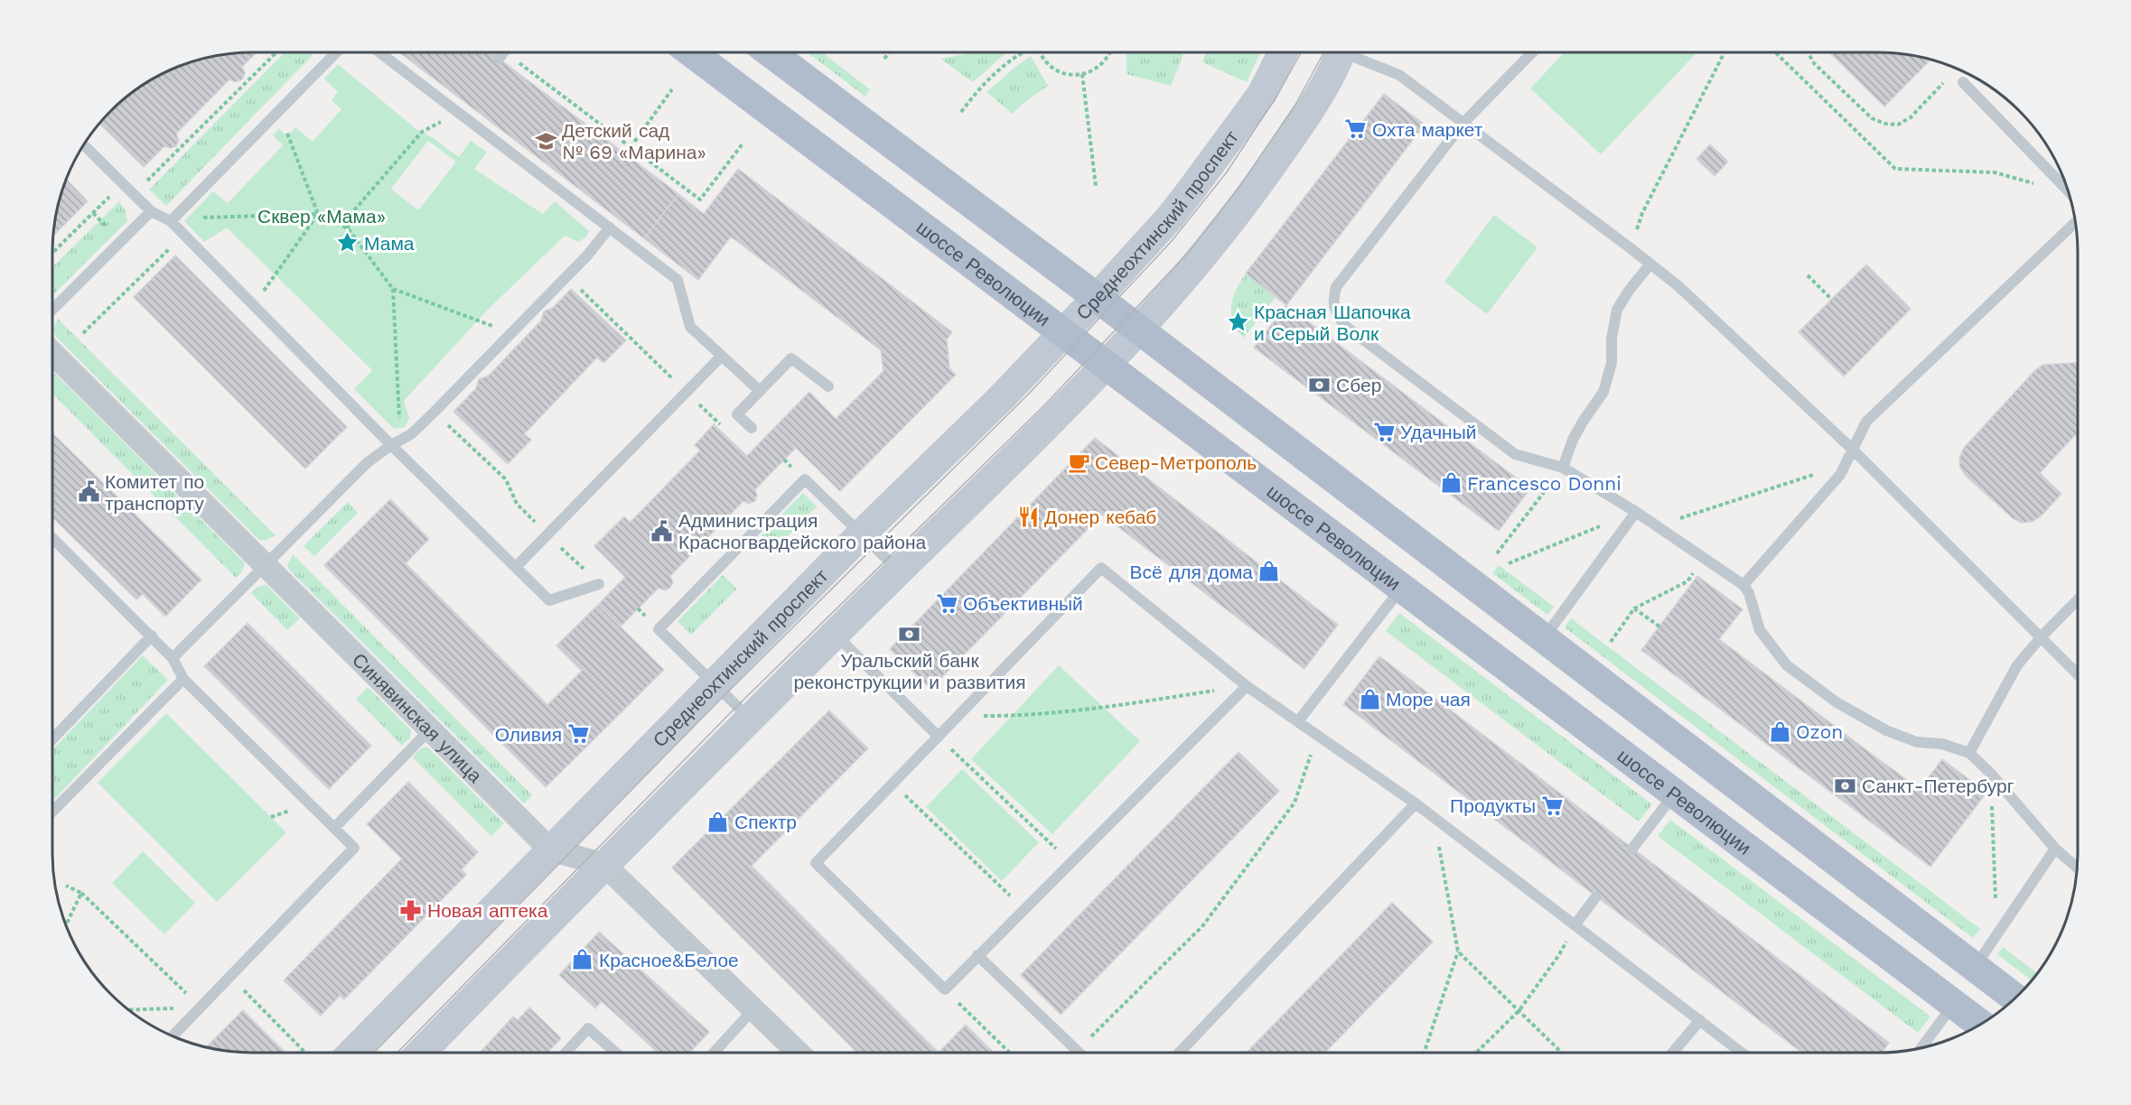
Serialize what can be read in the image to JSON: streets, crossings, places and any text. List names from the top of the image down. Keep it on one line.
{"streets":{"main road":["Среднеохтинский проспект","шоссе Революции"],"street":["Синявинская улица"]},"crossings":[["Среднеохтинский проспект","шоссе Революции"],["Среднеохтинский проспект","Синявинская улица"]],"parks":["Сквер «Мама»"],"places":{"supermarket":["Охта маркет","Удачный","Объективный","Оливия","Продукты"],"school or university":["Детский сад № 69 «Марина»"],"place":["Мама","Красная Шапочка и Серый Волк"],"bank":["Сбер","Уральский банк реконструкции и развития","Санкт-Петербург"],"cafe":["Север-Метрополь"],"shop":["Francesco Donni","Всё для дома","Море чая","Ozon","Спектр","Красное&Белое"],"public building":["Комитет по транспорту","Администрация Красногвардейского района"],"restaurant":["Донер кебаб"],"pharmacy":["Новая аптека"]}}
